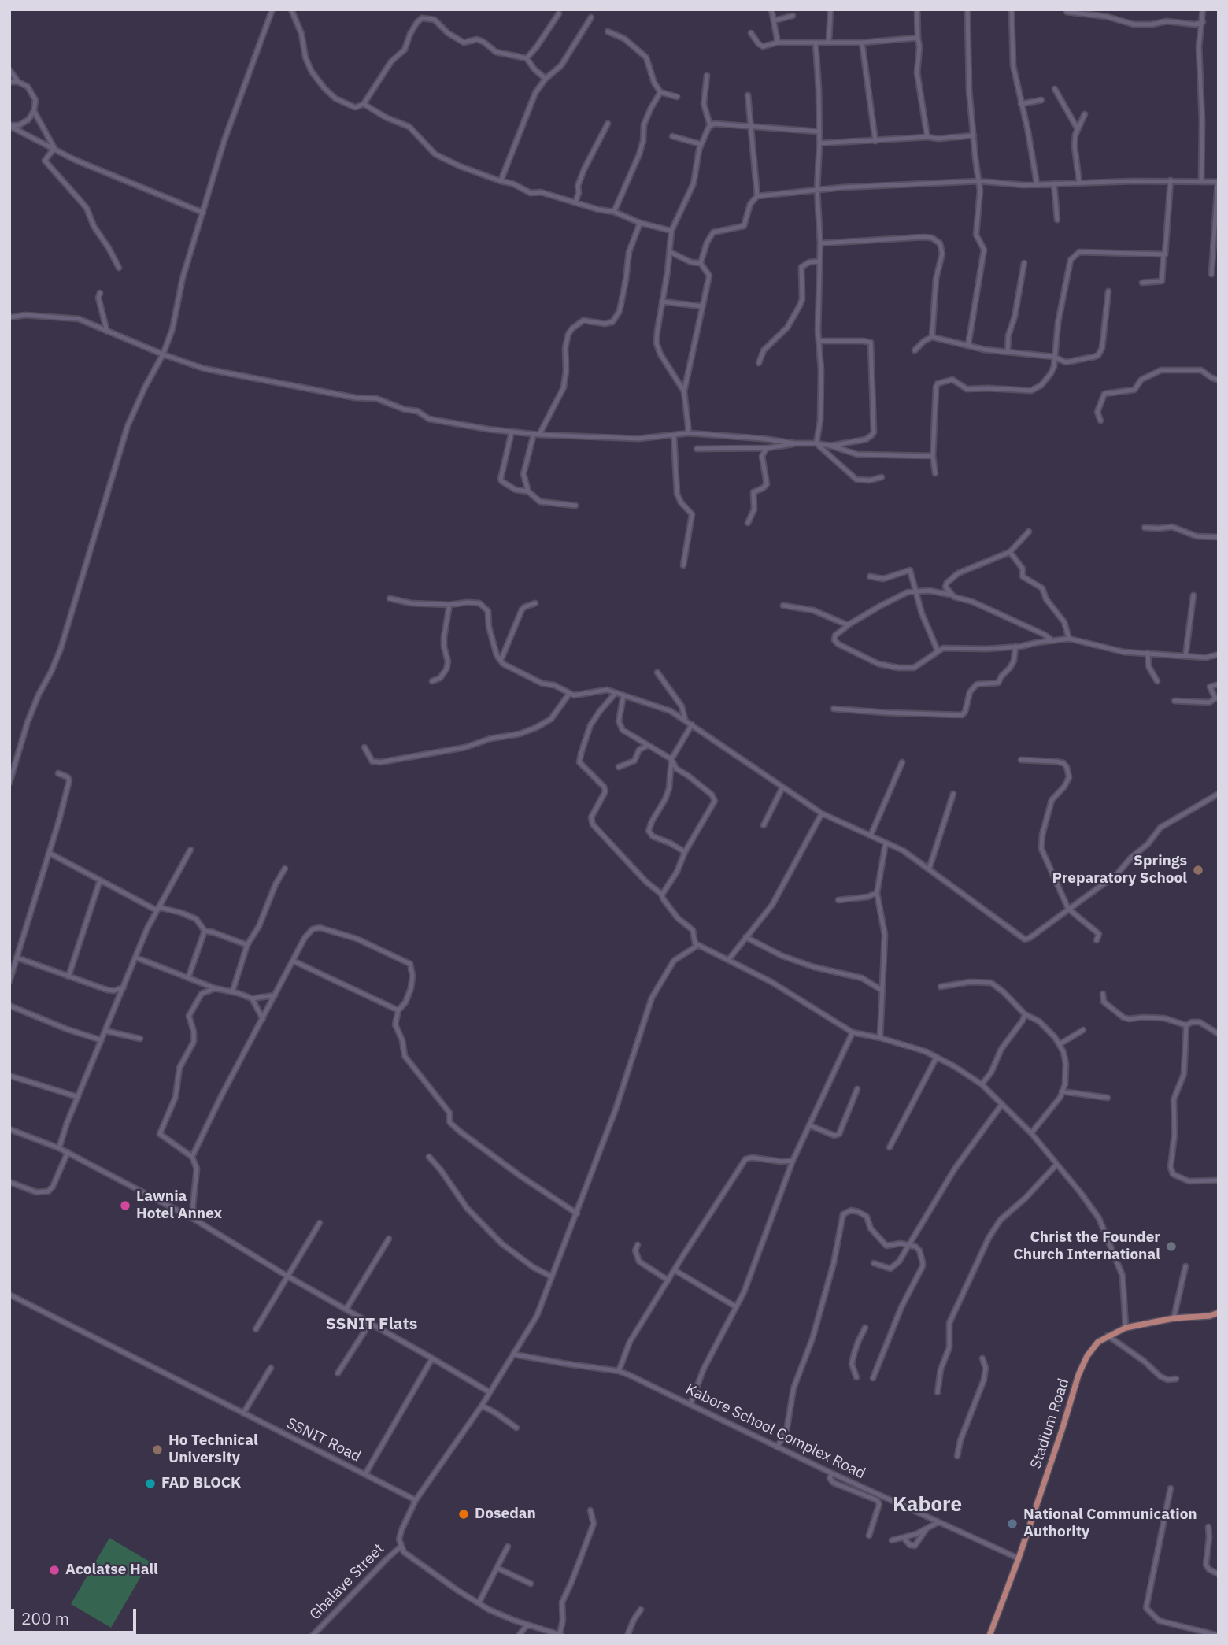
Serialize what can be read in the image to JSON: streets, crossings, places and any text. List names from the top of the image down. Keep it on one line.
{"streets":{"main road":["Stadium Road"],"street":["Kabore School Complex Road","SSNIT Road","Gbalave Street"]},"crossings":[["Stadium Road","Kabore School Complex Road"]],"districts":["SSNIT Flats","Kabore"],"places":["Springs Preparatory School","Lawnia Hotel Annex","Christ the Founder Church International","Ho Technical University","FAD BLOCK","Dosedan","National Communication Authority","Acolatse Hall"],"scale_bar":"200 m"}
